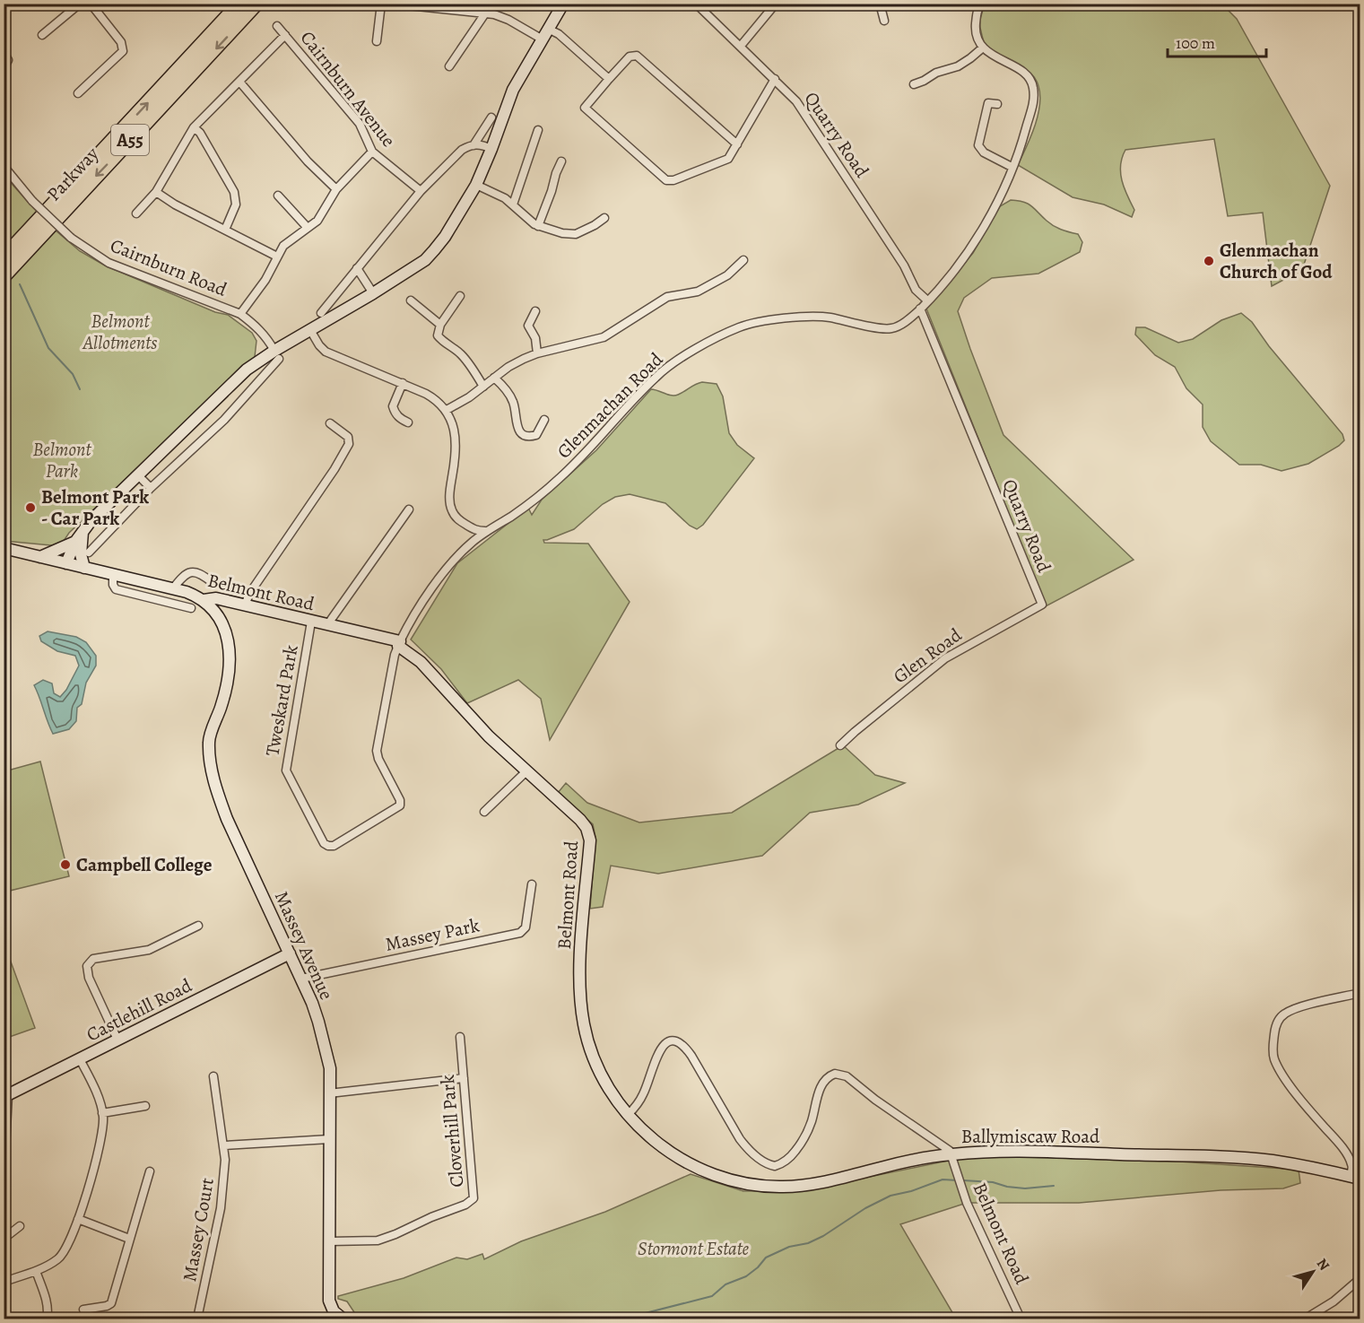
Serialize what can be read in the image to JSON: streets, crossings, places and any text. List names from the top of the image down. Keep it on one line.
{"streets":{"highway":["A55","Parkway"],"street":["Cairnburn Avenue","Quarry Road","Cairnburn Road","Glenmachan Road","Belmont Road","Glen Road","Tweskard Park","Massey Park","Massey Avenue","Castlehill Road","Cloverhill Park","Ballymiscaw Road","Massey Court"]},"crossings":[["Quarry Road","Glenmachan Road"],["Quarry Road","Glen Road"],["Glenmachan Road","Belmont Road"],["Glenmachan Road","Tweskard Park"],["Belmont Road","Tweskard Park"],["Belmont Road","Massey Avenue"],["Belmont Road","Ballymiscaw Road"],["Massey Park","Massey Avenue"],["Massey Avenue","Castlehill Road"],["Massey Avenue","Cloverhill Park"]],"parks":["Belmont Allotments","Belmont Park","Stormont Estate"],"places":["Glenmachan Church of God","Belmont Park - Car Park","Campbell College"],"scale_bar":"100 m","north":"top right"}
